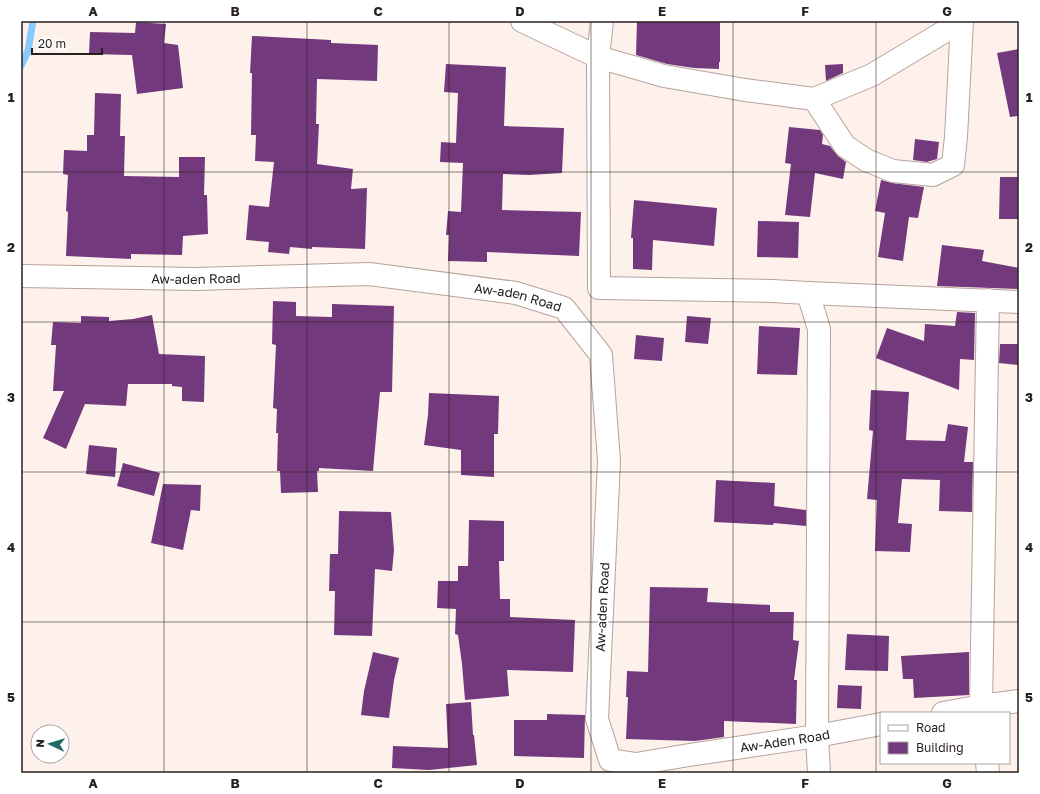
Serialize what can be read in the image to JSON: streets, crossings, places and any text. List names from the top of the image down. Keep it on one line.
{"streets":{"street":["Aw-aden Road","Aw-Aden Road"]},"crossings":[["Aw-aden Road","Aw-Aden Road"]],"legend":["Road","Building"],"scale_bar":"20 m","north":"left","grid":{"columns":["A","B","C","D","E","F","G"],"rows":["1","2","3","4","5"]}}
